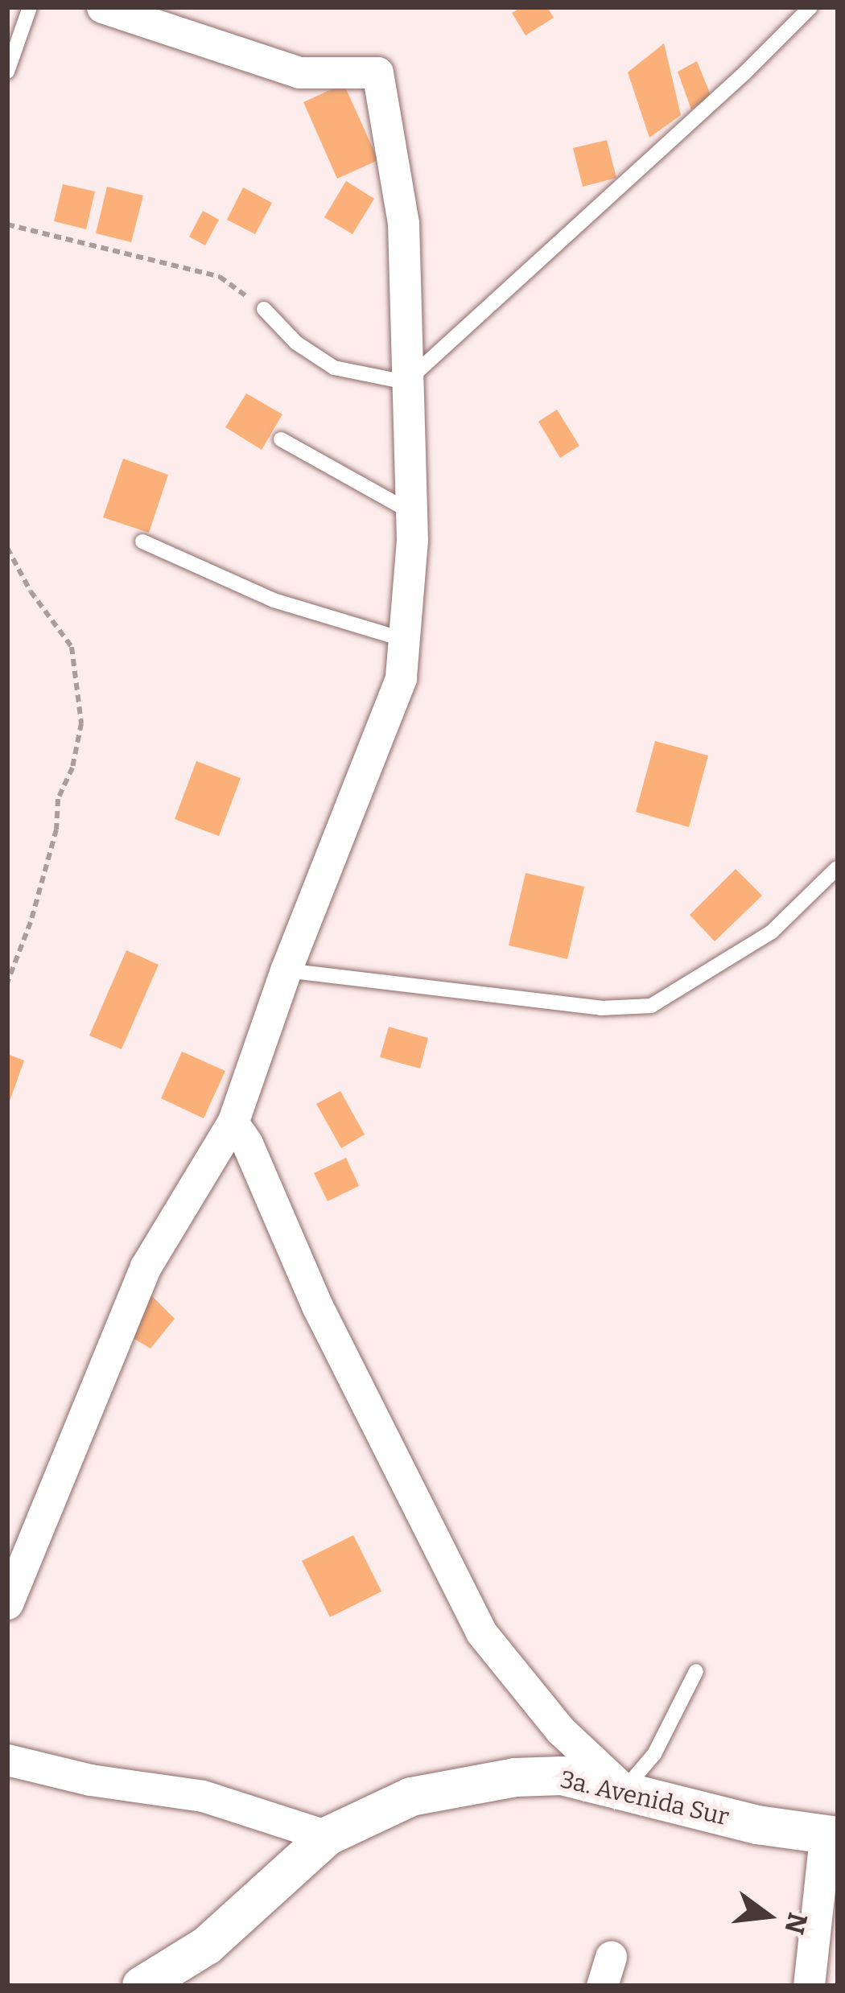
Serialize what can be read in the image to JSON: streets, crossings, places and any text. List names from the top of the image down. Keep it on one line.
{"streets":{"street":["3a. Avenida Sur"]},"north":"right"}
